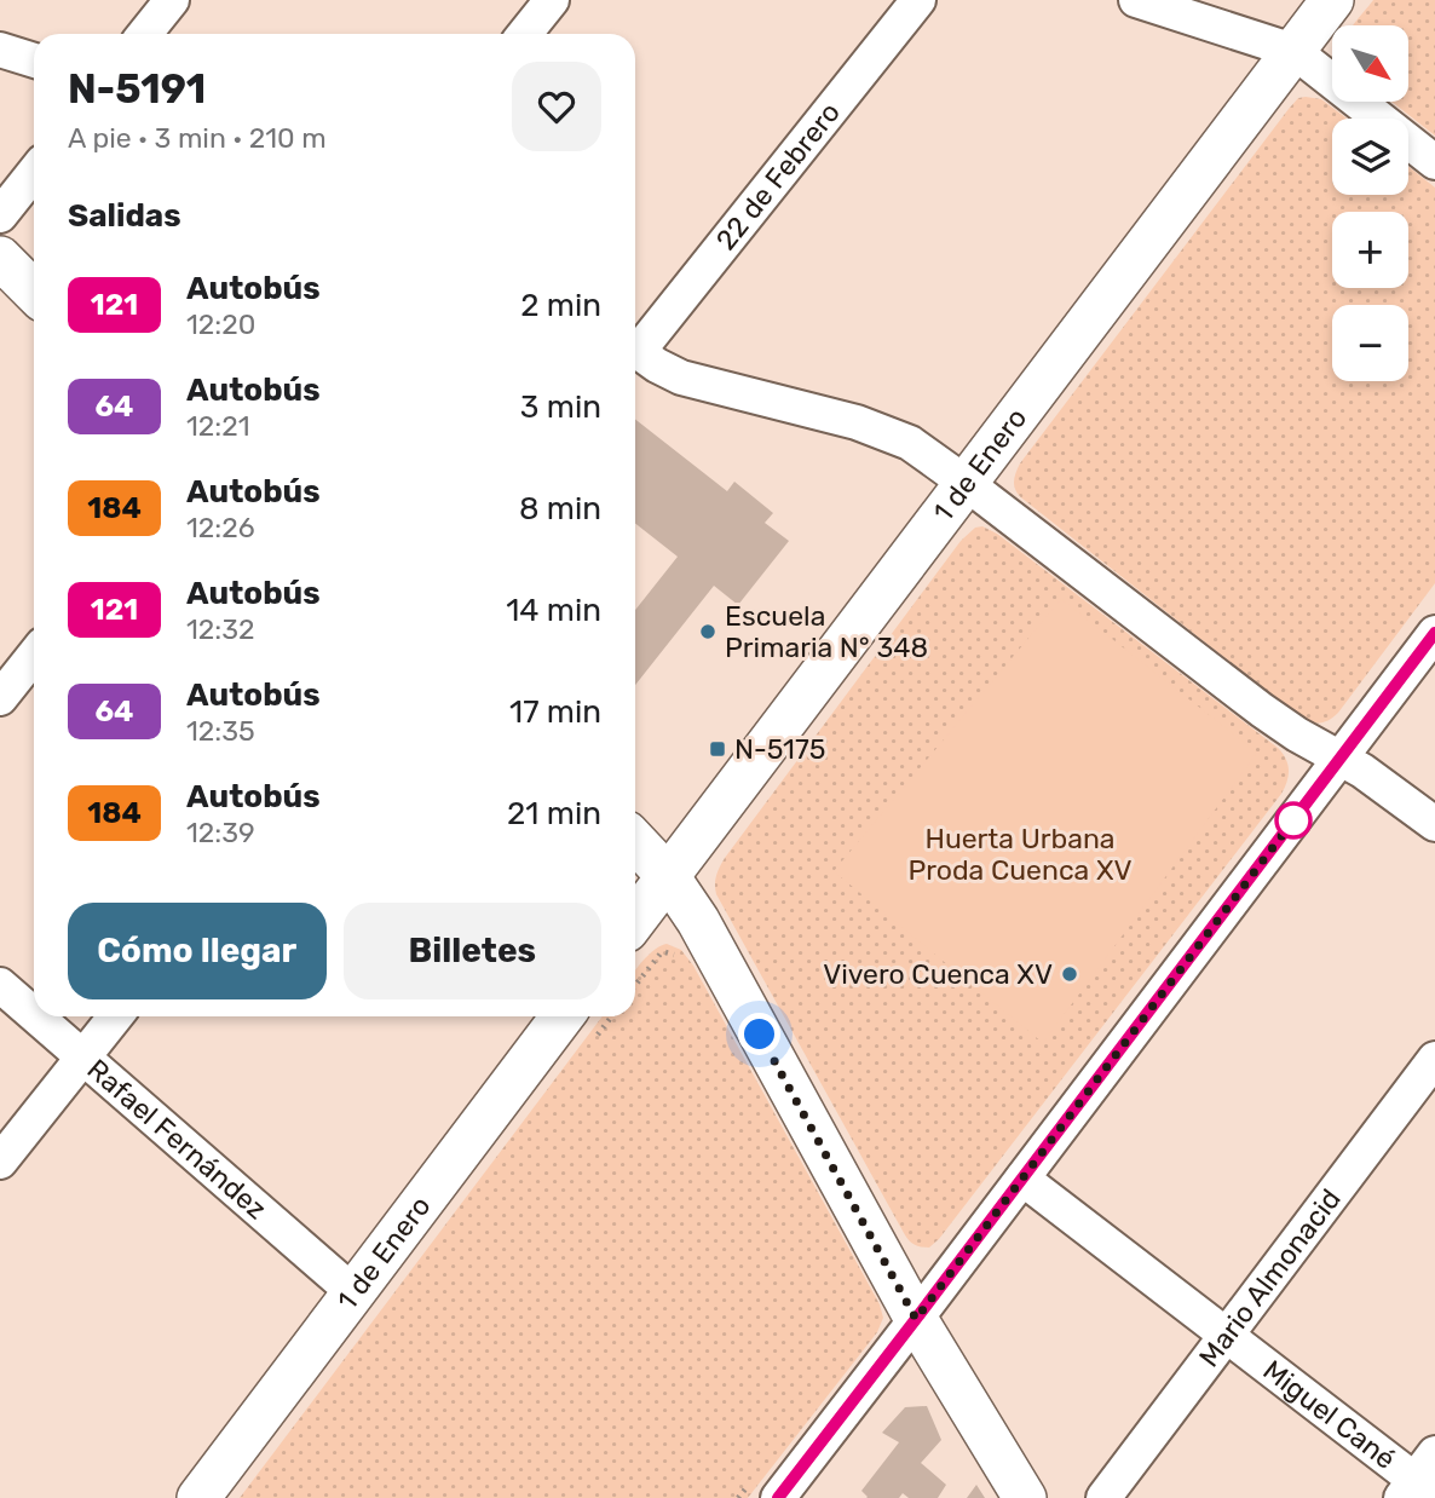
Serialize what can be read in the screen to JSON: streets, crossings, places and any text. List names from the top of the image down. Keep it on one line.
{"streets":{"main road":["1 de Enero"],"street":["22 de Febrero","Rafael Fernández","Mario Almonacid","Miguel Cané"]},"crossings":[["1 de Enero","Rafael Fernández"],["Mario Almonacid","Miguel Cané"]],"parks":["Huerta Urbana Proda Cuenca XV"],"places":{"other":["Escuela Primaria N° 348","Vivero Cuenca XV"],"transit":["N-5175"]},"lines":["bus line 121"],"north":"bottom right","page":{"map_buttons":["+","−"],"heading":[["N-5191","A pie · 3 min · 210 m"],"Salidas"],"list":[{"mark":"121","name":"Autobús","note":"12:20","value":"2 min"},{"mark":"64","name":"Autobús","note":"12:21","value":"3 min"},{"mark":"184","name":"Autobús","note":"12:26","value":"8 min"},{"mark":"121","name":"Autobús","note":"12:32","value":"14 min"},{"mark":"64","name":"Autobús","note":"12:35","value":"17 min"},{"mark":"184","name":"Autobús","note":"12:39","value":"21 min"}],"buttons":["Cómo llegar","Billetes"]}}
